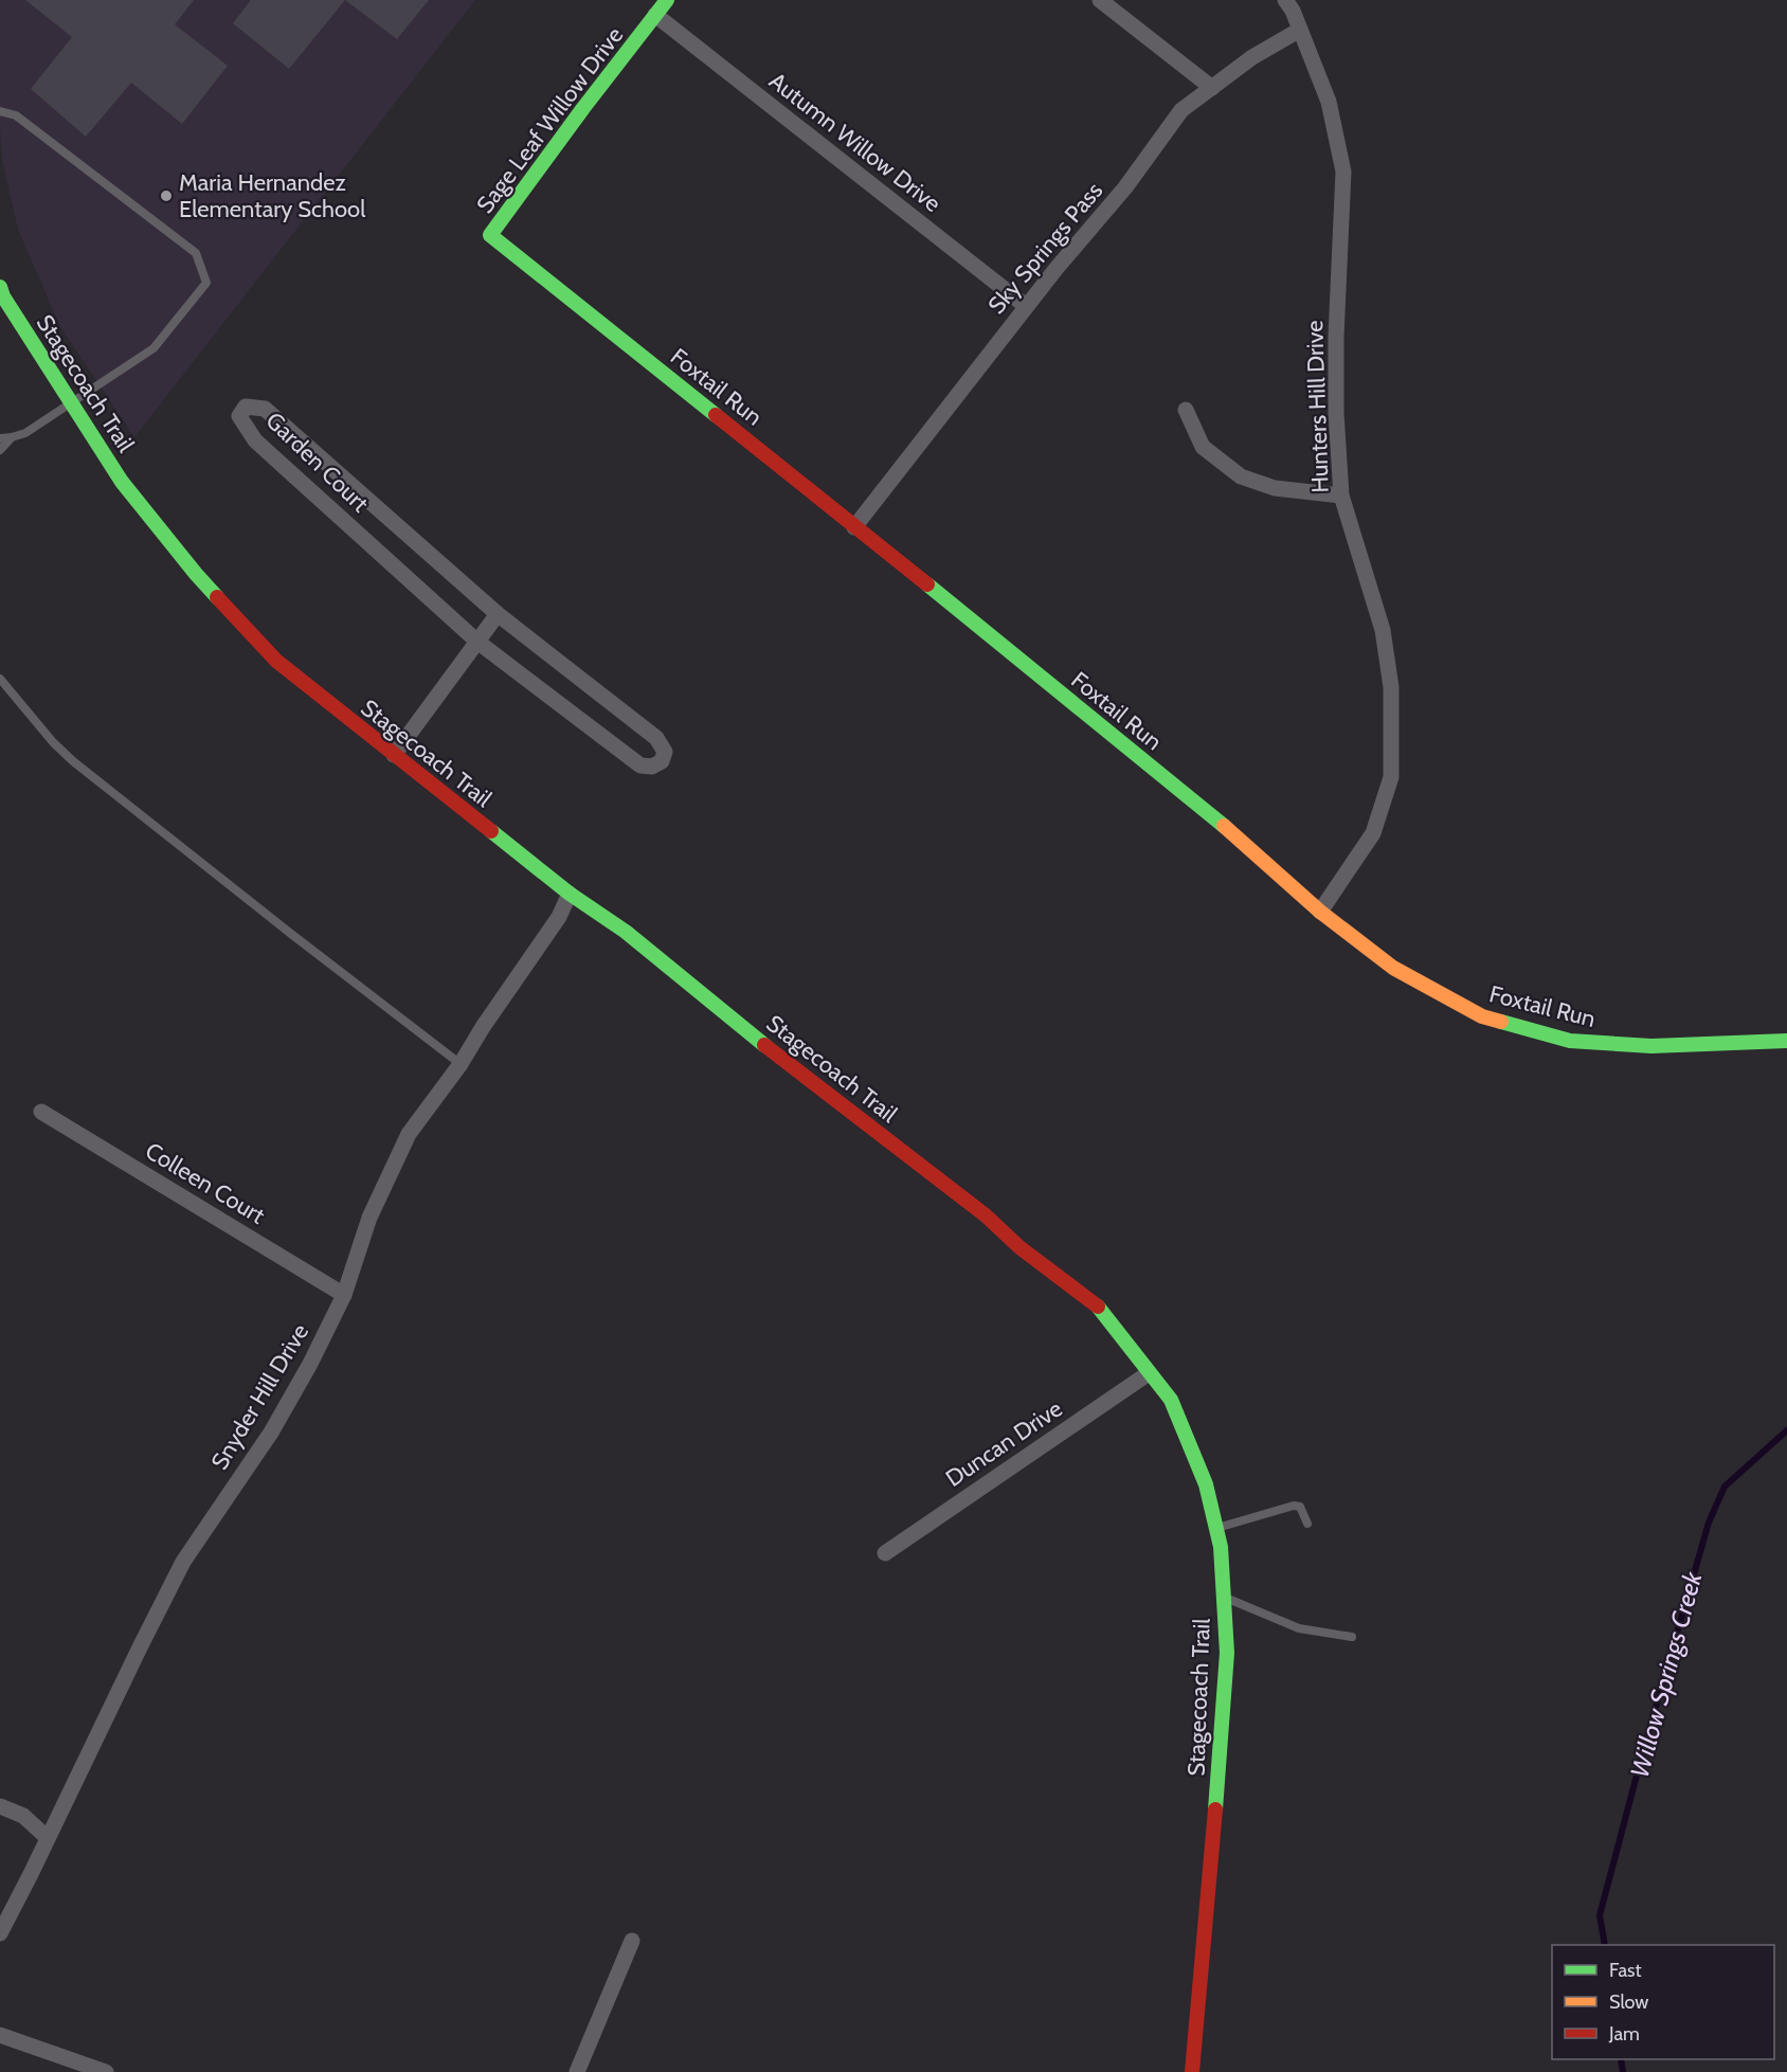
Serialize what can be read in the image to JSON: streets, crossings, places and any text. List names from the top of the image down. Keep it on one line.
{"streets":{"street":["Sage Leaf Willow Drive","Autumn Willow Drive","Sky Springs Pass","Stagecoach Trail","Foxtail Run","Hunters Hill Drive","Garden Court","Colleen Court","Snyder Hill Drive","Duncan Drive"]},"crossings":[["Sage Leaf Willow Drive","Autumn Willow Drive"],["Sage Leaf Willow Drive","Foxtail Run"],["Autumn Willow Drive","Sky Springs Pass"],["Sky Springs Pass","Foxtail Run"],["Sky Springs Pass","Hunters Hill Drive"],["Stagecoach Trail","Snyder Hill Drive"],["Stagecoach Trail","Duncan Drive"],["Foxtail Run","Hunters Hill Drive"],["Colleen Court","Snyder Hill Drive"]],"water":["Willow Springs Creek"],"places":["Maria Hernandez Elementary School"],"legend":["Fast","Slow","Jam"]}
